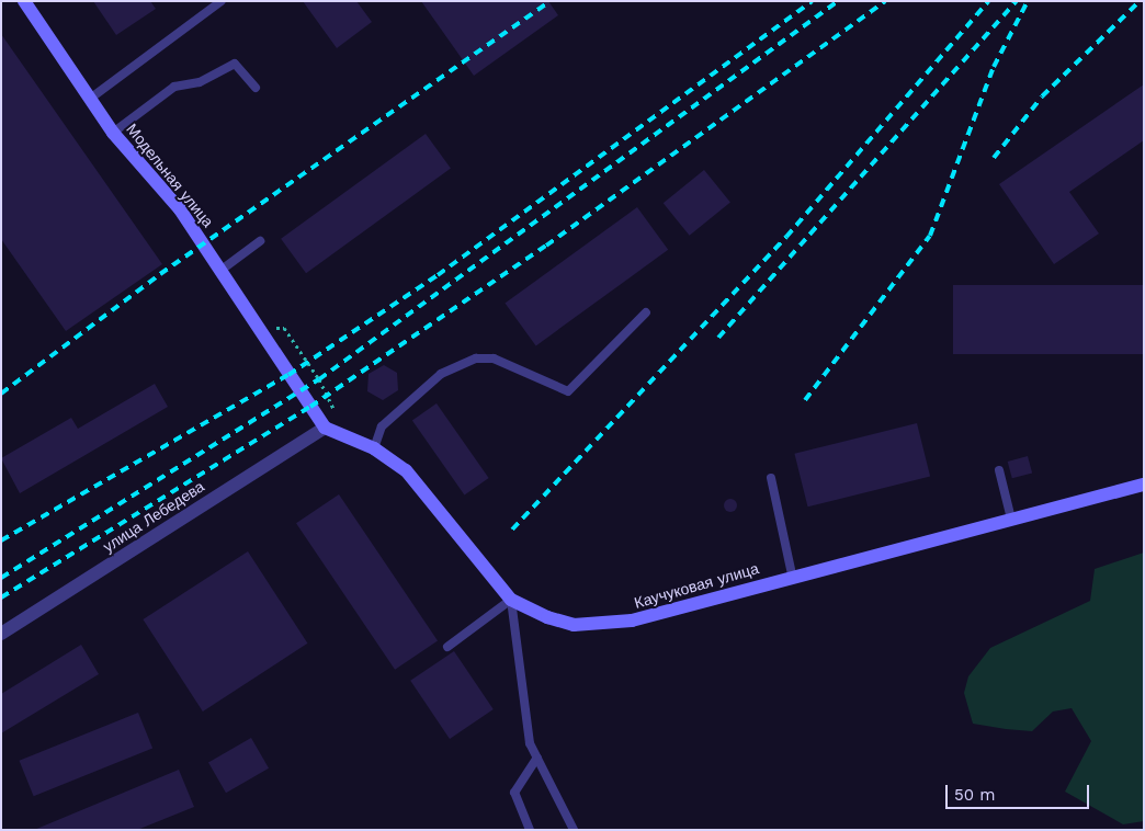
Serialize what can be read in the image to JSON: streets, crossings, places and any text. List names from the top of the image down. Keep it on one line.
{"streets":{"street":["Модельная улица","улица Лебедева","Каучуковая улица"]},"crossings":[["Модельная улица","улица Лебедева"],["Модельная улица","Каучуковая улица"],["улица Лебедева","Каучуковая улица"]],"scale_bar":"50 m"}
